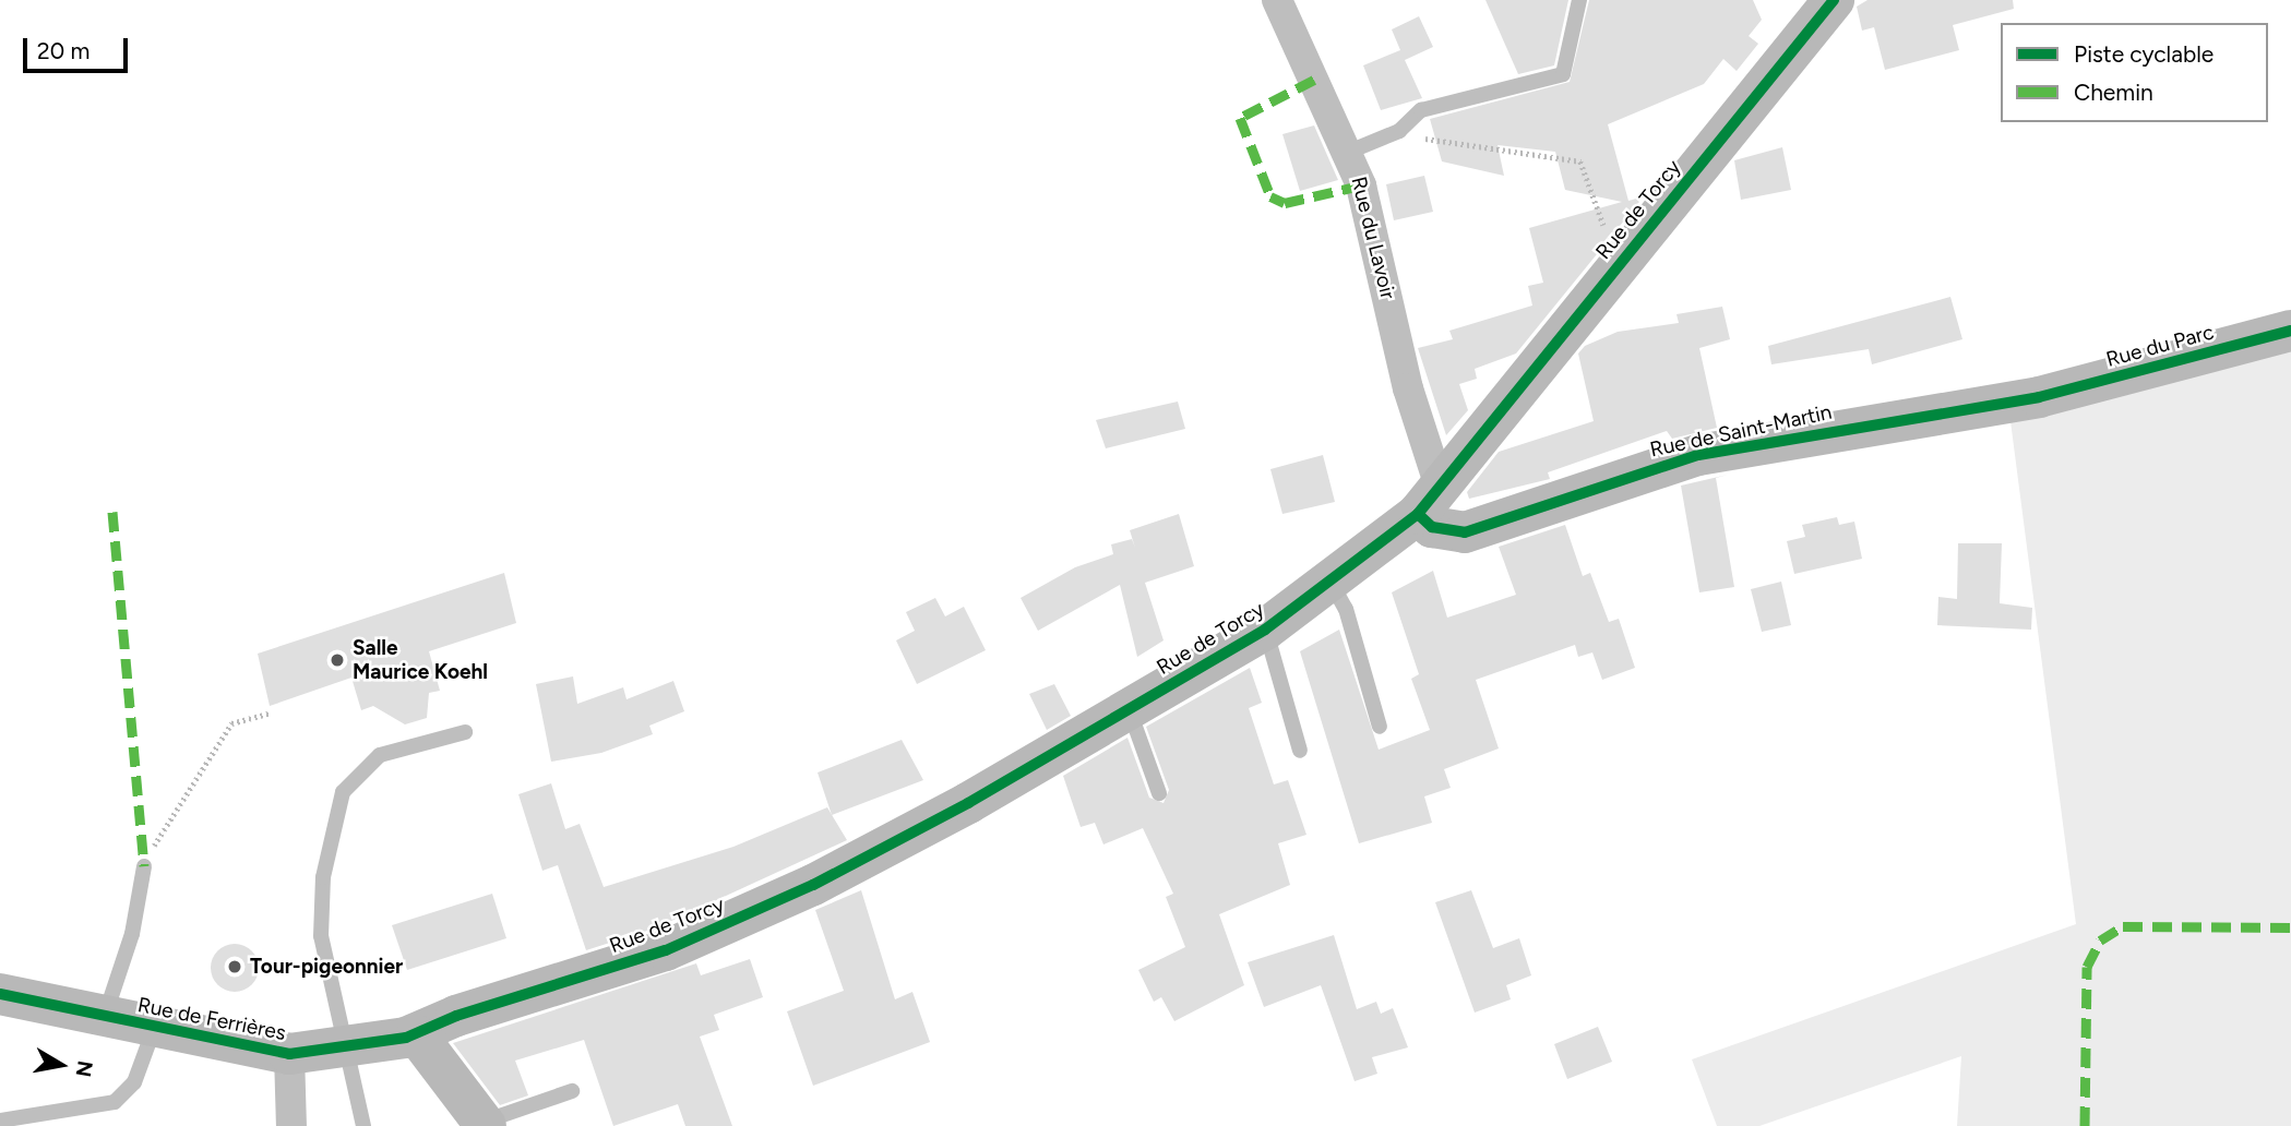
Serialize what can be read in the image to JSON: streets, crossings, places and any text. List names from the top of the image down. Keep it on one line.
{"streets":{"street":["Rue de Torcy","Rue du Lavoir","Rue du Parc","Rue de Saint-Martin","Rue de Ferrières"]},"crossings":[["Rue de Torcy","Rue du Lavoir"],["Rue de Torcy","Rue de Saint-Martin"],["Rue de Torcy","Rue de Ferrières"],["Rue du Lavoir","Rue de Saint-Martin"],["Rue du Parc","Rue de Saint-Martin"]],"places":["Salle Maurice Koehl","Tour-pigeonnier"],"legend":["Piste cyclable","Chemin"],"scale_bar":"20 m","north":"right"}
